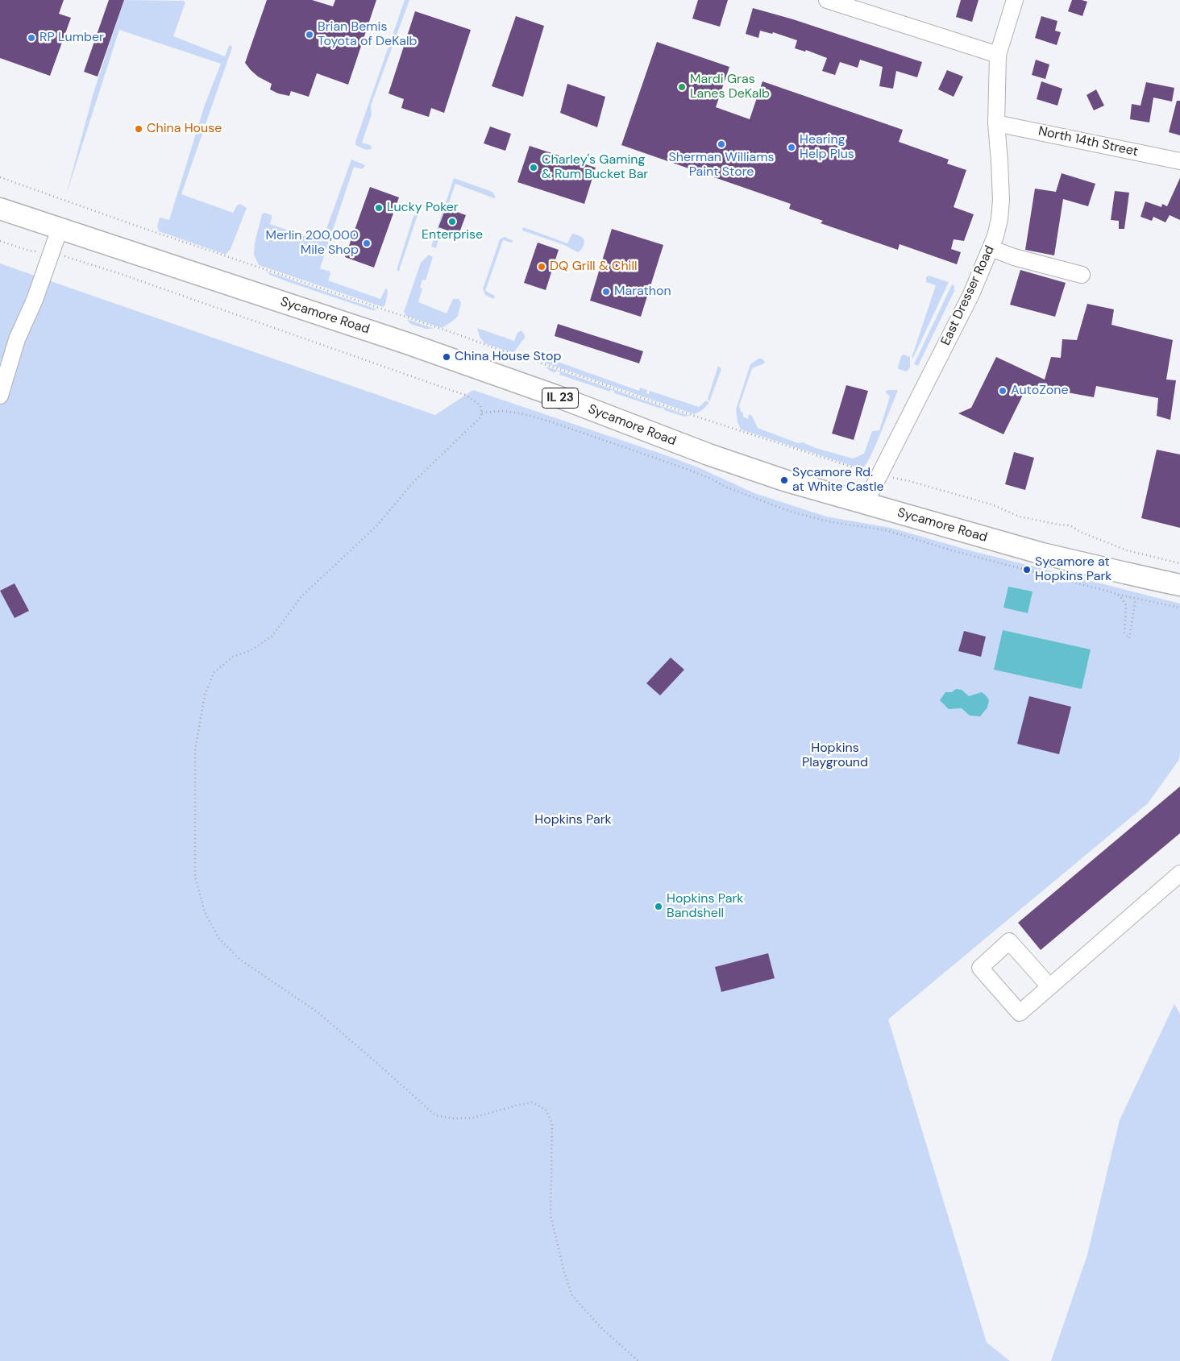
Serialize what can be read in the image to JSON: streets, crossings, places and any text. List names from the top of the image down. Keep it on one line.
{"streets":{"main road":["Sycamore Road","IL 23"],"street":["North 14th Street","East Dresser Road"]},"crossings":[["North 14th Street","East Dresser Road"],["East Dresser Road","Sycamore Road"]],"parks":["Hopkins Playground","Hopkins Park"],"places":["Brian Bemis Toyota of DeKalb","RP Lumber","Mardi Gras Lanes DeKalb","China House","Sherman Williams Paint Store","Hearing Help Plus","Charley's Gaming & Rum Bucket Bar","Lucky Poker","Enterprise","Merlin 200,000 Mile Shop","DQ Grill & Chill","Marathon","China House Stop","AutoZone","Sycamore Rd. at White Castle","Sycamore at Hopkins Park","Hopkins Park Bandshell"]}
